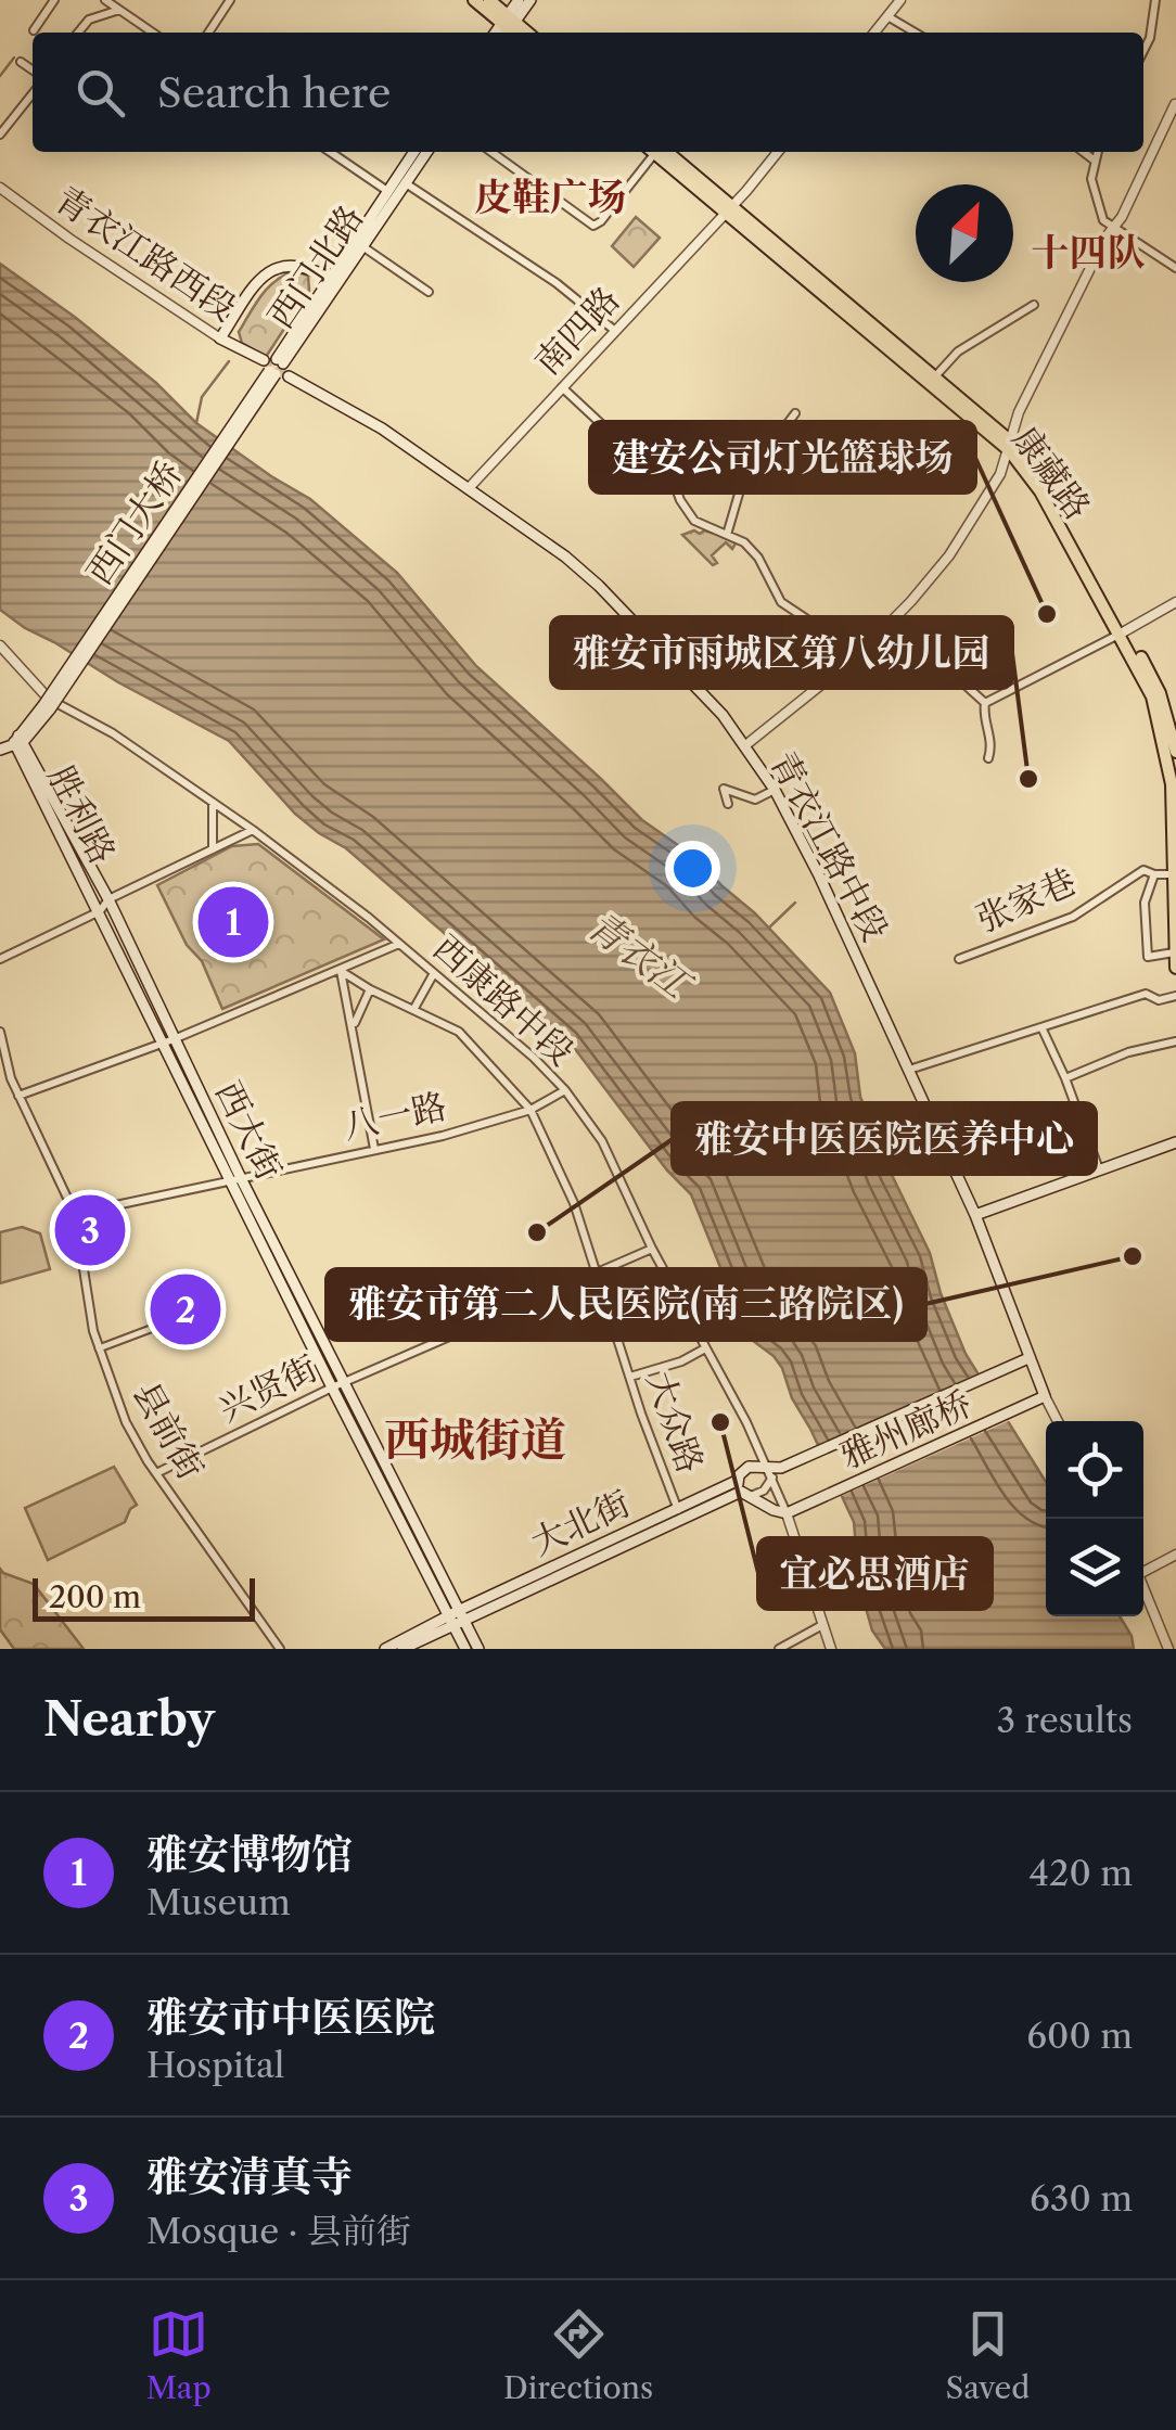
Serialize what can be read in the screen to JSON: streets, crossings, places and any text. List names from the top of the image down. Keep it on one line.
{"streets":{"main road":["青衣江路西段","西门北路","康藏路","西门大桥","胜利路","青衣江路中段","西大街","雅州廊桥","大北街"],"street":["南四路","张家巷","西康路中段","八一路","兴贤街","大众路","县前街"]},"crossings":[["青衣江路西段","西门大桥"],["南四路","康藏路"],["南四路","青衣江路中段"],["康藏路","张家巷"],["西门大桥","胜利路"],["西门大桥","西康路中段"],["胜利路","西大街"],["青衣江路中段","雅州廊桥"],["西康路中段","八一路"],["西康路中段","兴贤街"],["西康路中段","雅州廊桥"],["西康路中段","大北街"],["八一路","西大街"],["八一路","大众路"],["八一路","县前街"],["西大街","兴贤街"],["西大街","大北街"],["兴贤街","大众路"],["兴贤街","县前街"],["大众路","大北街"],["雅州廊桥","大北街"]],"districts":["皮鞋广场","十四队","西城街道"],"water":["青衣江"],"places":["建安公司灯光篮球场","雅安市雨城区第八幼儿园","雅安中医医院医养中心","雅安市第二人民医院(南三路院区)","宜必思酒店"],"scale_bar":"200 m","north":"top right","page":{"search":"Search here","pins":["1","3","2"],"scale":"200 m","heading":["Nearby","3 results"],"list":[{"mark":"1","name":"雅安博物馆","note":"Museum","value":"420 m"},{"mark":"2","name":"雅安市中医医院","note":"Hospital","value":"600 m"},{"mark":"3","name":"雅安清真寺","note":"Mosque · 县前街","value":"630 m"}],"nav":["Map","Directions","Saved"]}}
